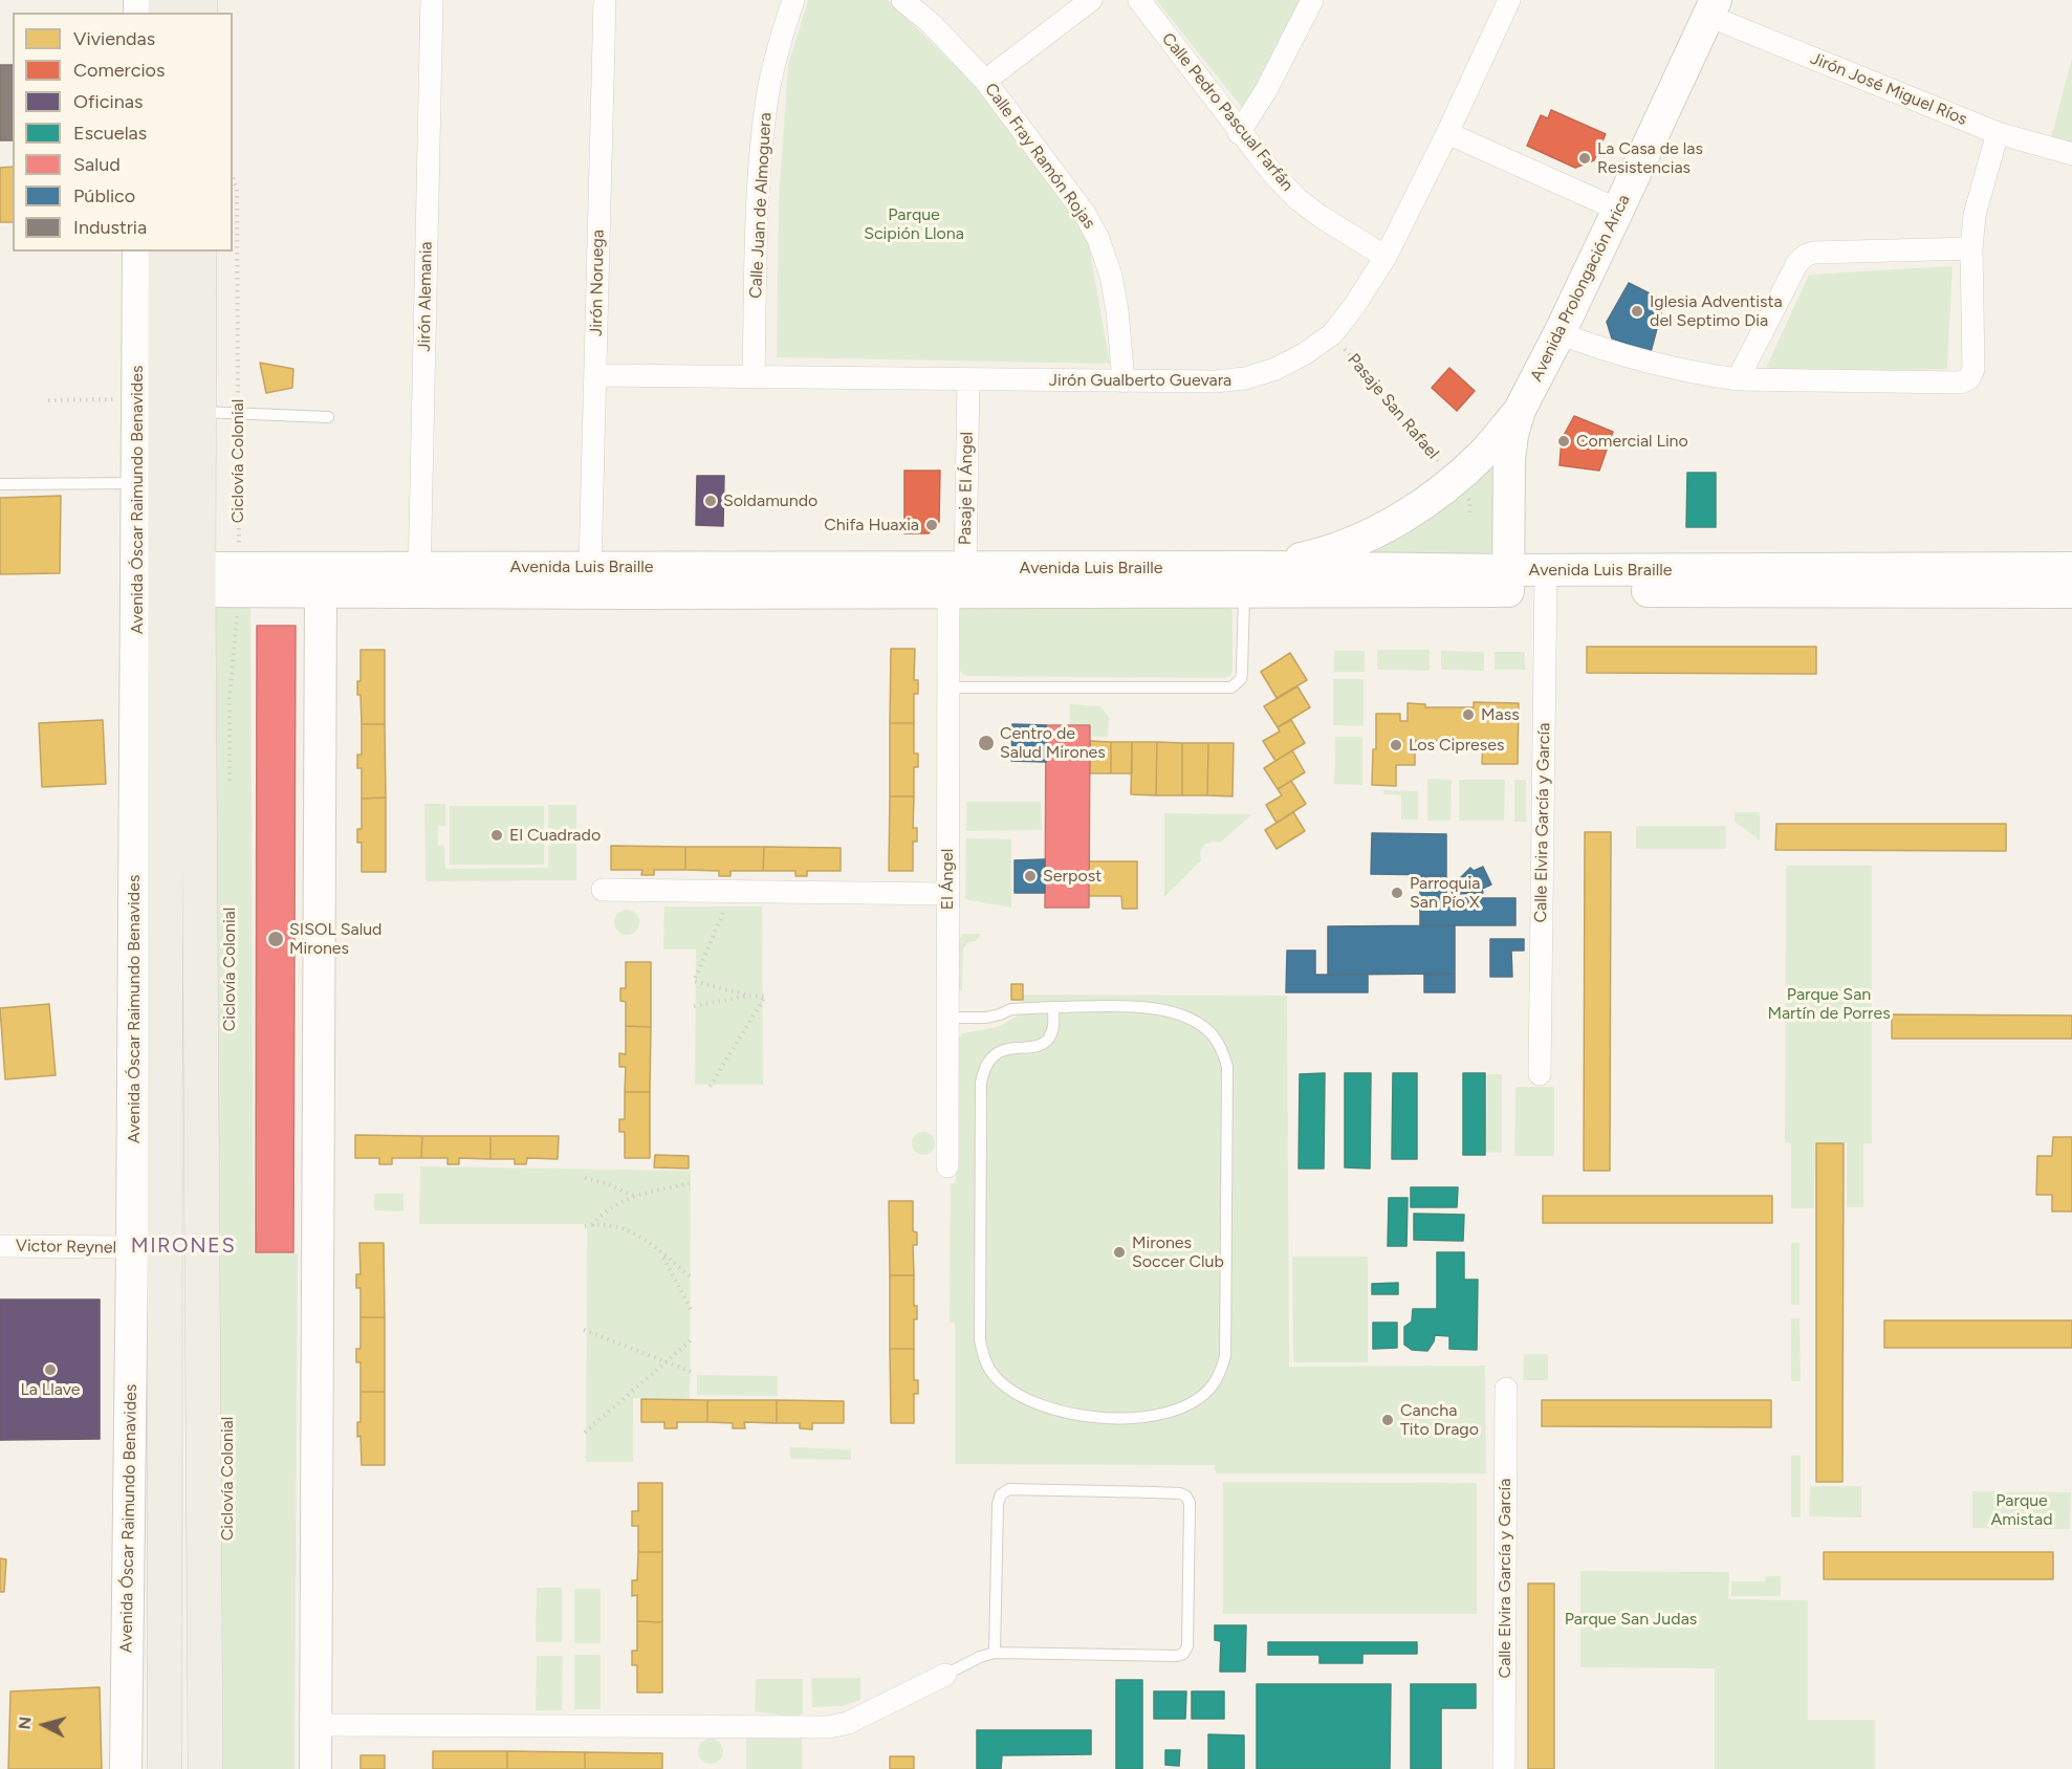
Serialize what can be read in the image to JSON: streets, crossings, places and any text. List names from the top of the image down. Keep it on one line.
{"streets":{"main road":["Avenida Óscar Raimundo Benavides"],"street":["Jirón José Miguel Ríos","Calle Pedro Pascual Farfán","Calle Fray Ramón Rojas","Calle Juan de Almoguera","Jirón Noruega","Avenida Prolongación Arica","Jirón Alemania","Jirón Gualberto Guevara","Pasaje El Ángel","Avenida Luis Braille","Calle Elvira García y García","El Ángel","Victor Reynel"],"path":["Pasaje San Rafael","Ciclovía Colonial"]},"crossings":[["Jirón José Miguel Ríos","Avenida Prolongación Arica"],["Calle Pedro Pascual Farfán","Jirón Gualberto Guevara"],["Calle Fray Ramón Rojas","Jirón Gualberto Guevara"],["Calle Juan de Almoguera","Jirón Gualberto Guevara"],["Jirón Noruega","Jirón Gualberto Guevara"],["Jirón Noruega","Avenida Luis Braille"],["Avenida Prolongación Arica","Avenida Luis Braille"],["Jirón Alemania","Avenida Luis Braille"],["Jirón Gualberto Guevara","Pasaje San Rafael"],["Jirón Gualberto Guevara","Pasaje El Ángel"],["Ciclovía Colonial","Avenida Luis Braille"],["Pasaje El Ángel","Avenida Luis Braille"],["Pasaje El Ángel","El Ángel"],["Avenida Óscar Raimundo Benavides","Avenida Luis Braille"],["Avenida Óscar Raimundo Benavides","Victor Reynel"],["Avenida Luis Braille","Calle Elvira García y García"],["Avenida Luis Braille","El Ángel"]],"districts":["MIRONES"],"parks":["Parque Scipión Llona","Parque San Martín de Porres","Parque Amistad","Parque San Judas"],"places":["La Casa de las Resistencias","Iglesia Adventista del Septimo Dia","Comercial Lino","Soldamundo","Chifa Huaxia","Mass","Centro de Salud Mirones","Los Cipreses","El Cuadrado","Serpost","Parroquia San Pío X","SISOL Salud Mirones","Mirones Soccer Club","La Llave","Cancha Tito Drago"],"legend":["Viviendas","Comercios","Oficinas","Escuelas","Salud","Público","Industria"],"north":"left"}
